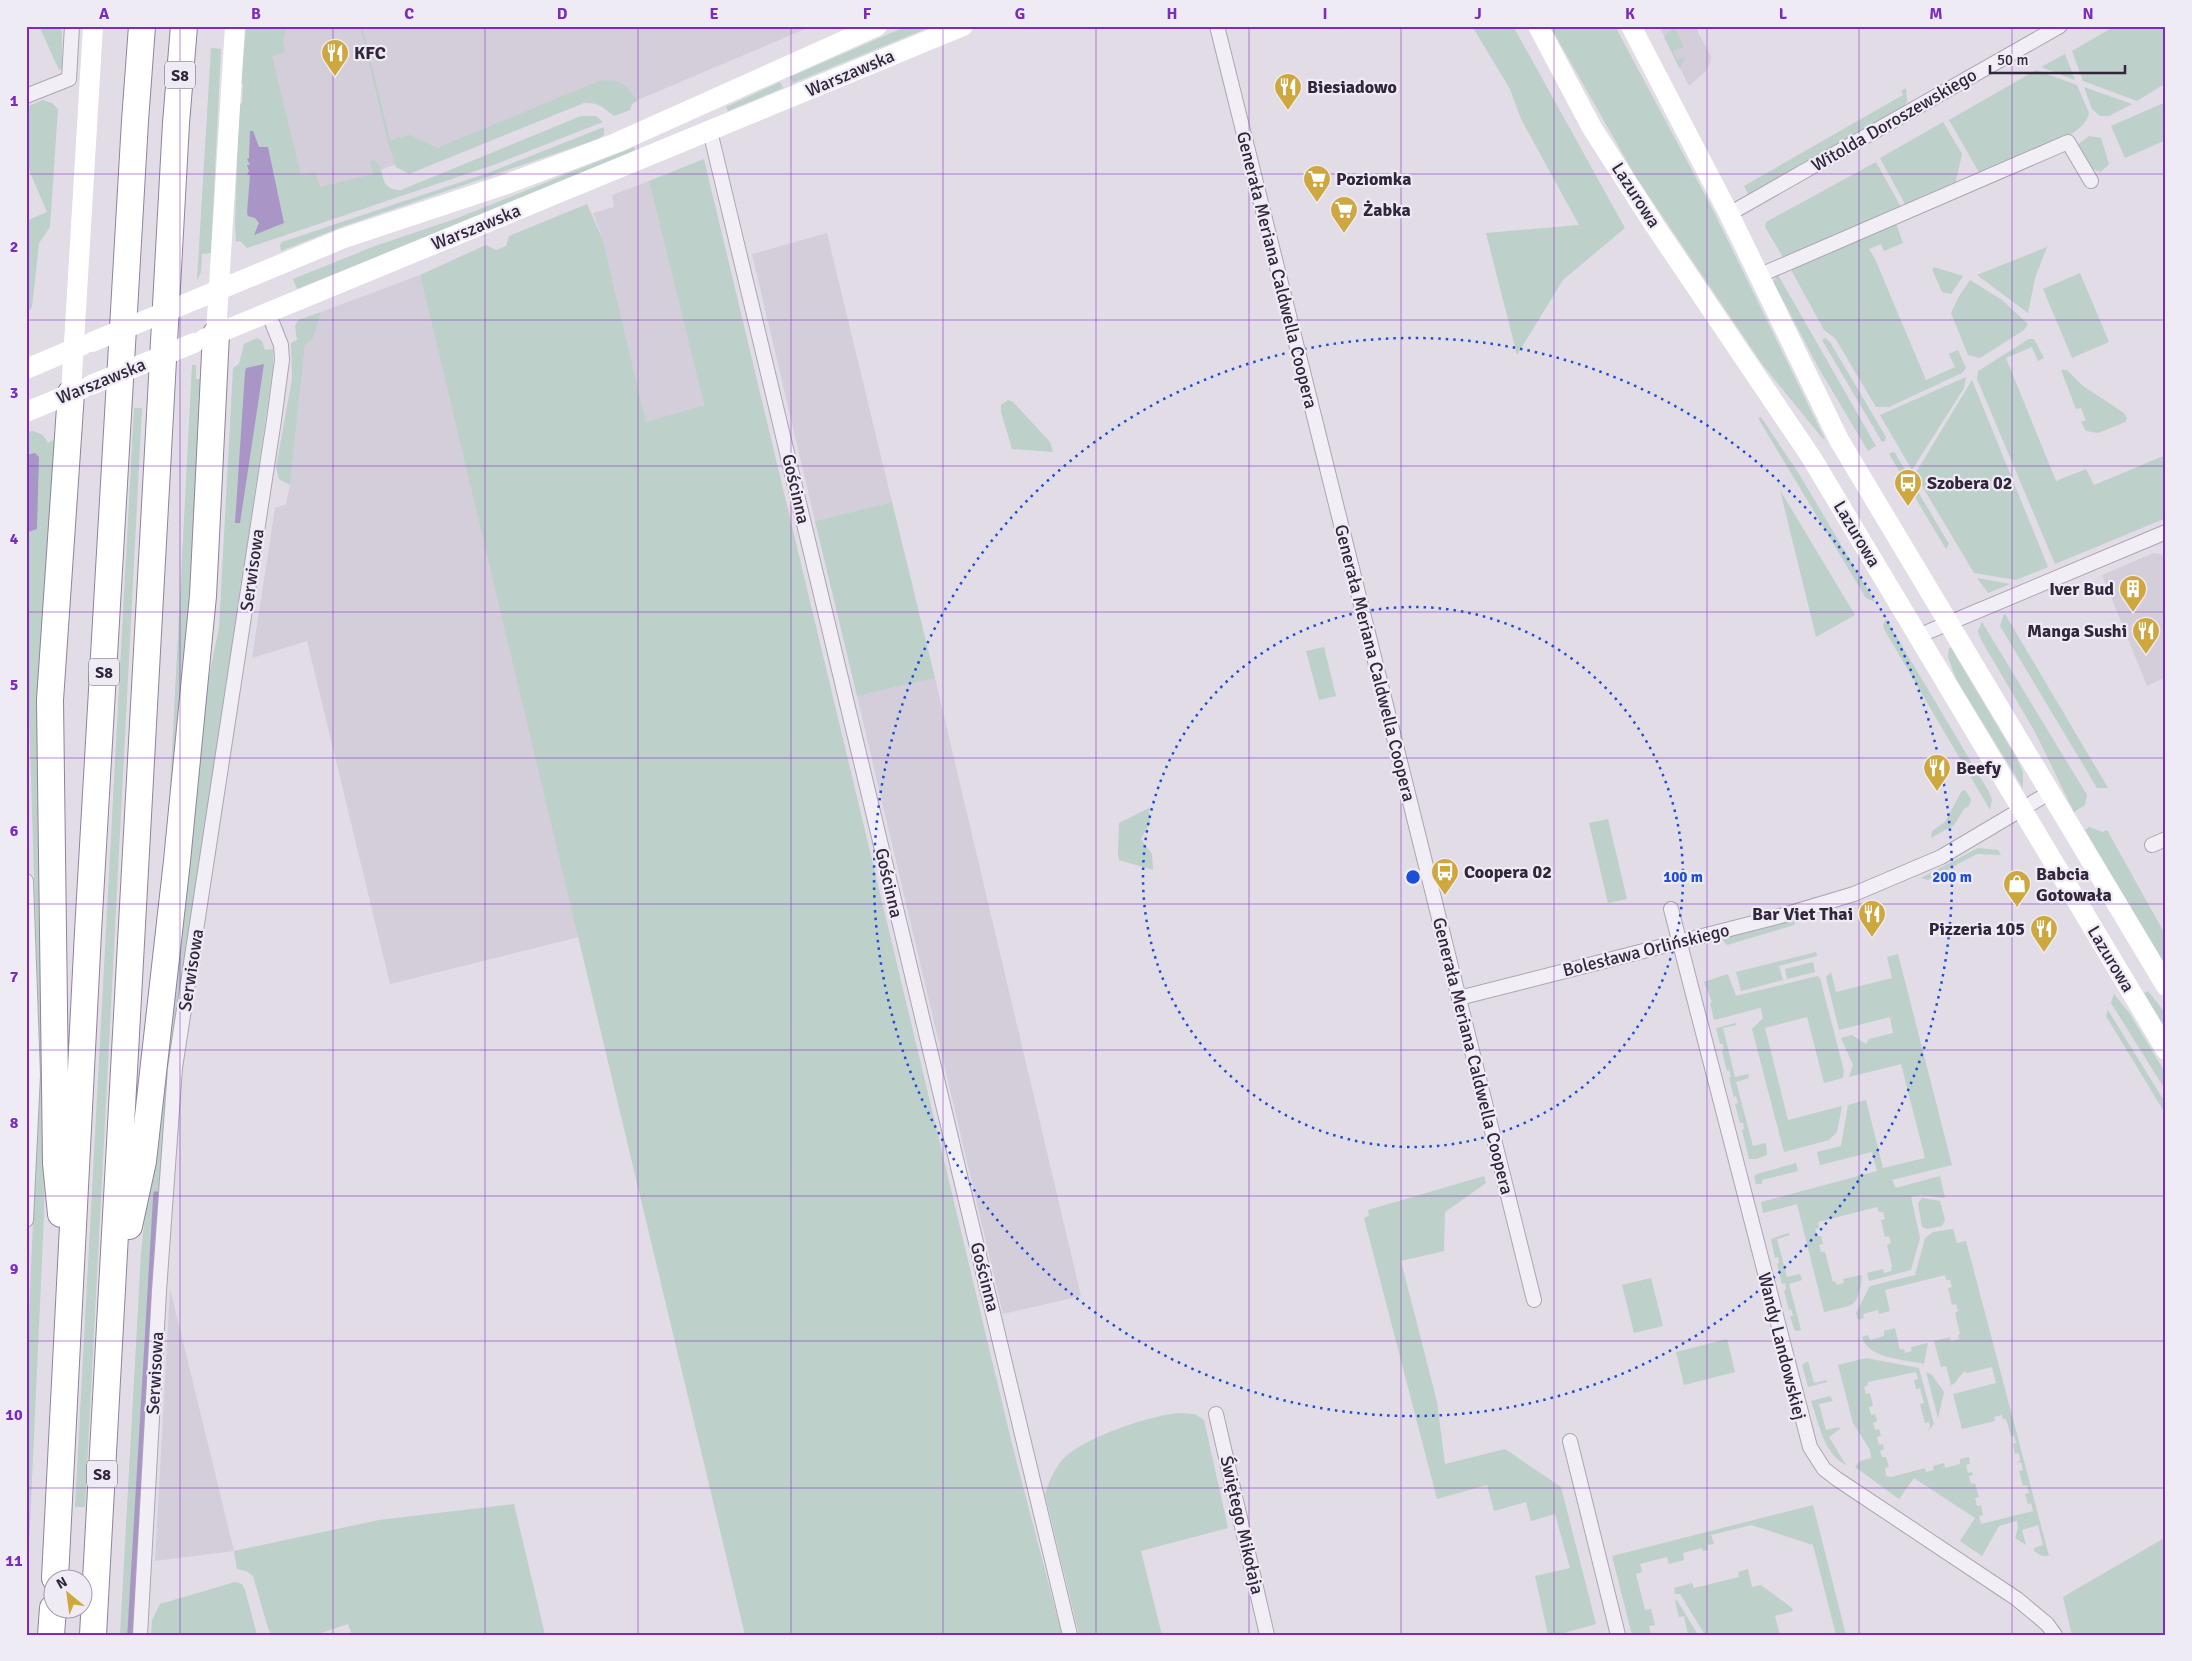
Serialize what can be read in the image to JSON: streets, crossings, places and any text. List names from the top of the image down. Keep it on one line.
{"streets":{"highway":["S8"],"main road":["Warszawska","Lazurowa"],"street":["Witolda Doroszewskiego","Generała Meriana Caldwella Coopera","Gościnna","Serwisowa","Bolesława Orlińskiego","Wandy Landowskiej","Świętego Mikołaja"]},"crossings":[["Warszawska","Gościnna"],["Warszawska","Serwisowa"],["Witolda Doroszewskiego","Lazurowa"],["Lazurowa","Bolesława Orlińskiego"],["Generała Meriana Caldwella Coopera","Bolesława Orlińskiego"],["Bolesława Orlińskiego","Wandy Landowskiej"]],"places":{"restaurant":["KFC","Biesiadowo","Manga Sushi","Beefy","Bar Viet Thai","Pizzeria 105"],"supermarket":["Poziomka","Żabka"],"bus stop":["Szobera 02","Coopera 02"],"building":["Iver Bud"],"shop":["Babcia Gotowała"]},"scale_bar":"50 m","north":"top left","grid":{"columns":["A","B","C","D","E","F","G","H","I","J","K","L","M","N"],"rows":["1","2","3","4","5","6","7","8","9","10","11"]},"rings":["100 m","200 m"]}
